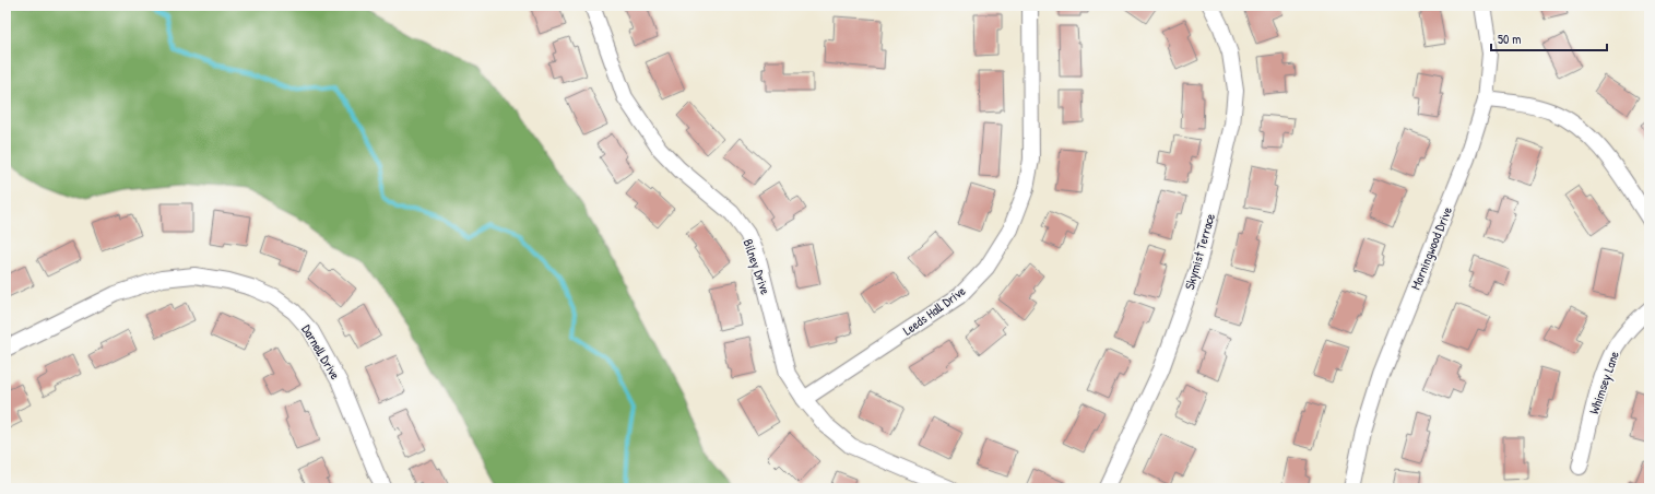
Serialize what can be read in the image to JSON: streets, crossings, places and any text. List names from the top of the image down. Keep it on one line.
{"streets":{"street":["Morningwood Drive","Skymist Terrace","Bilney Drive","Leeds Hall Drive","Darnell Drive","Whimsey Lane"]},"crossings":[["Bilney Drive","Leeds Hall Drive"]],"scale_bar":"50 m"}
